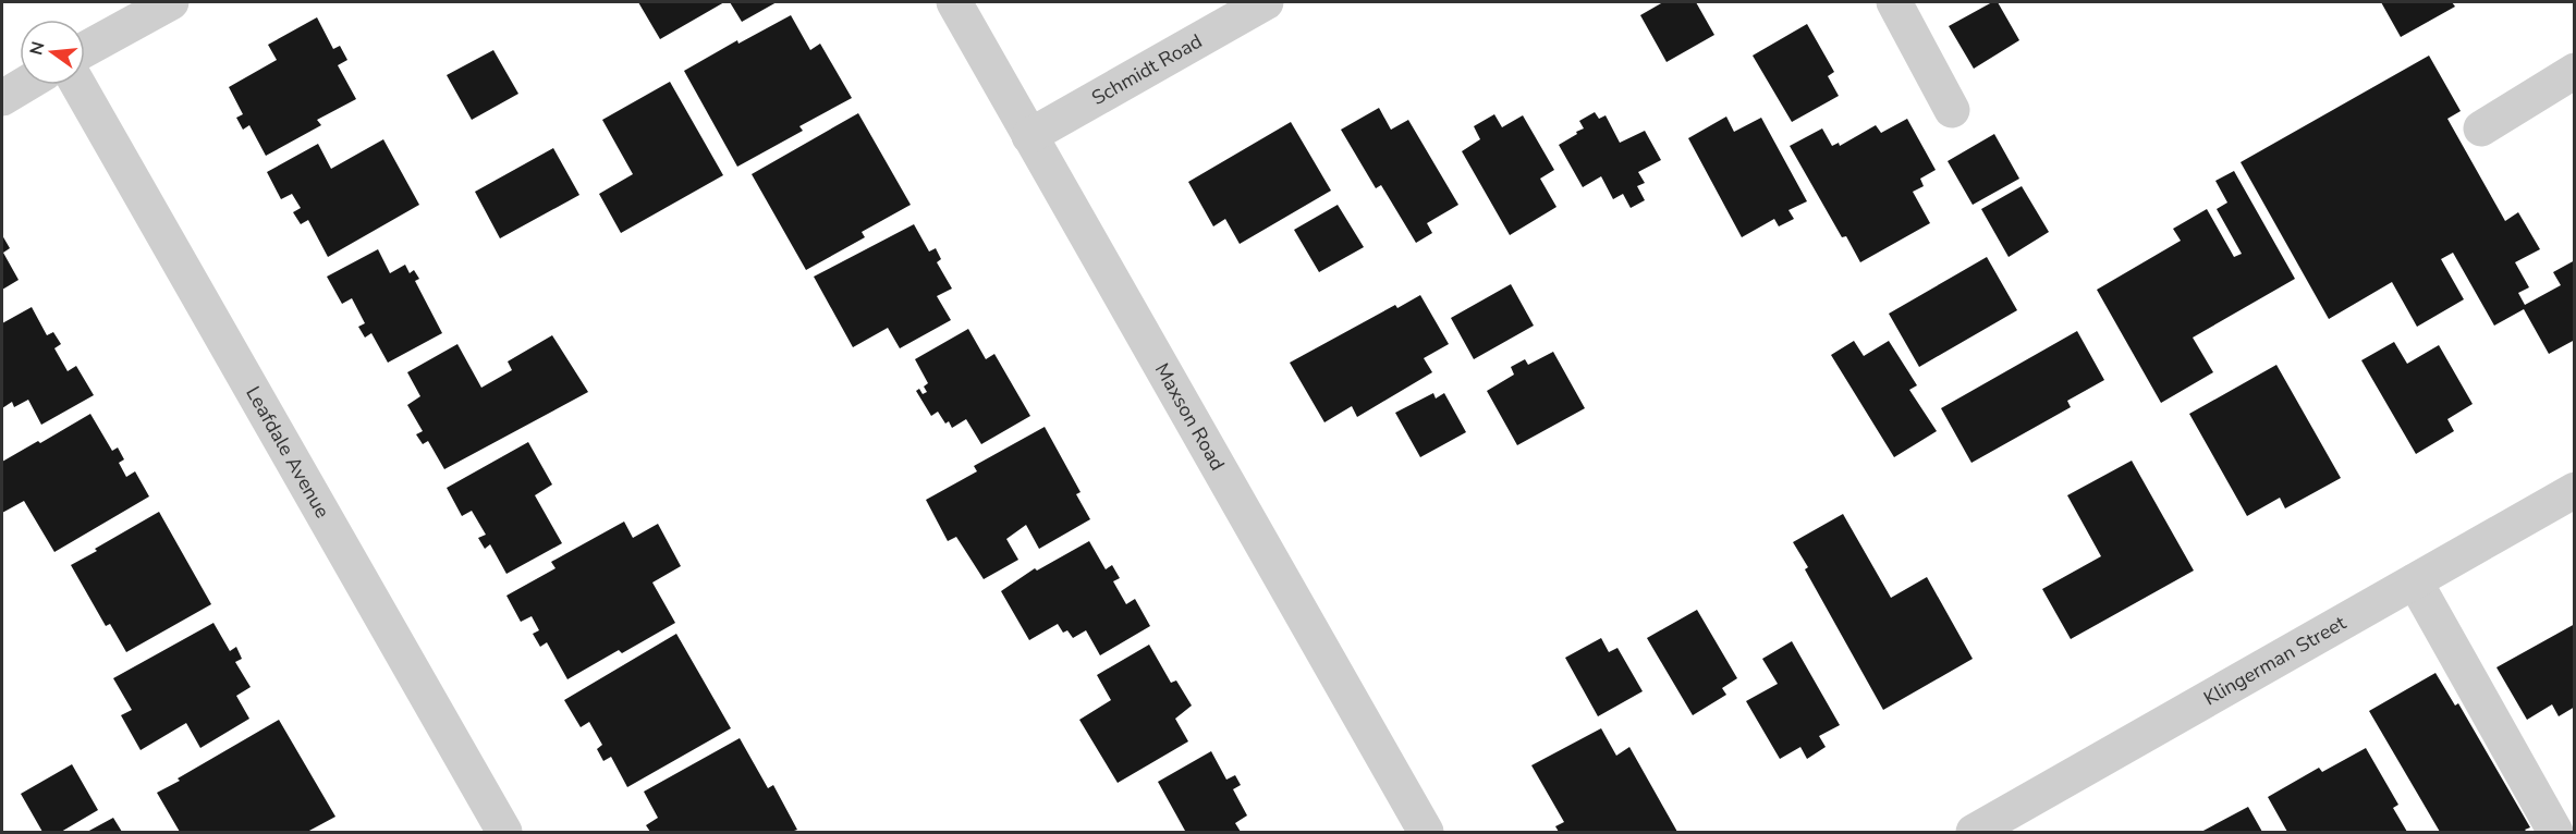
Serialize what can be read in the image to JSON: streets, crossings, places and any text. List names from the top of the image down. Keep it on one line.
{"streets":{"street":["Schmidt Road","Maxson Road","Leafdale Avenue","Klingerman Street"]},"crossings":[["Schmidt Road","Maxson Road"]],"north":"left"}
